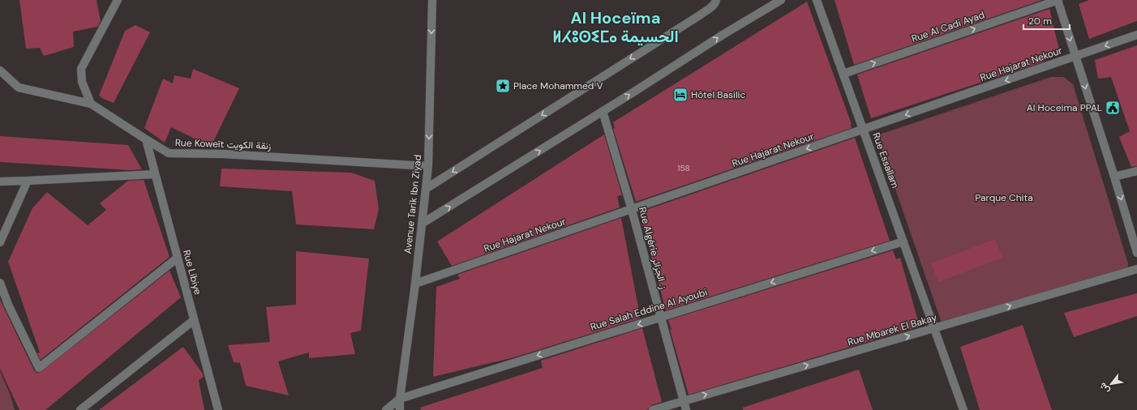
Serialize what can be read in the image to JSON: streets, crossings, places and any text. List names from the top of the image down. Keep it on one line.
{"streets":{"street":["Rue Al Cadi Ayad","Rue Hajarat Nekour","Rue Koweït زنقة الكويت","Rue Essallam","Avenue Tarik Ibn Ziyad","Rue Algérie ز. الجزائر","Rue Libiye","Rue Salah Eddine Al Ayoubi","Rue Mbarek El Bakay"]},"crossings":[["Rue Al Cadi Ayad","Rue Essallam"],["Rue Hajarat Nekour","Rue Essallam"],["Rue Hajarat Nekour","Avenue Tarik Ibn Ziyad"],["Rue Hajarat Nekour","Rue Algérie ز. الجزائر"],["Rue Koweït زنقة الكويت","Avenue Tarik Ibn Ziyad"],["Rue Koweït زنقة الكويت","Rue Libiye"],["Rue Essallam","Rue Salah Eddine Al Ayoubi"],["Rue Essallam","Rue Mbarek El Bakay"],["Avenue Tarik Ibn Ziyad","Rue Salah Eddine Al Ayoubi"],["Rue Algérie ز. الجزائر","Rue Salah Eddine Al Ayoubi"],["Rue Algérie ز. الجزائر","Rue Mbarek El Bakay"]],"one_way":["Rue Al Cadi Ayad","Rue Hajarat Nekour","Avenue Tarik Ibn Ziyad","Rue Salah Eddine Al Ayoubi","Rue Mbarek El Bakay"],"districts":["Al Hoceïma ⵍⵃⵓⵙⵉⵎⴰ الحسيمة"],"parks":["Parque Chita"],"places":{"place":["Place Mohammed V"],"hotel":["Hôtel Basilic"],"public building":["Al Hoceima PPAL"]},"house_numbers":["158"],"scale_bar":"20 m","north":"bottom left"}
